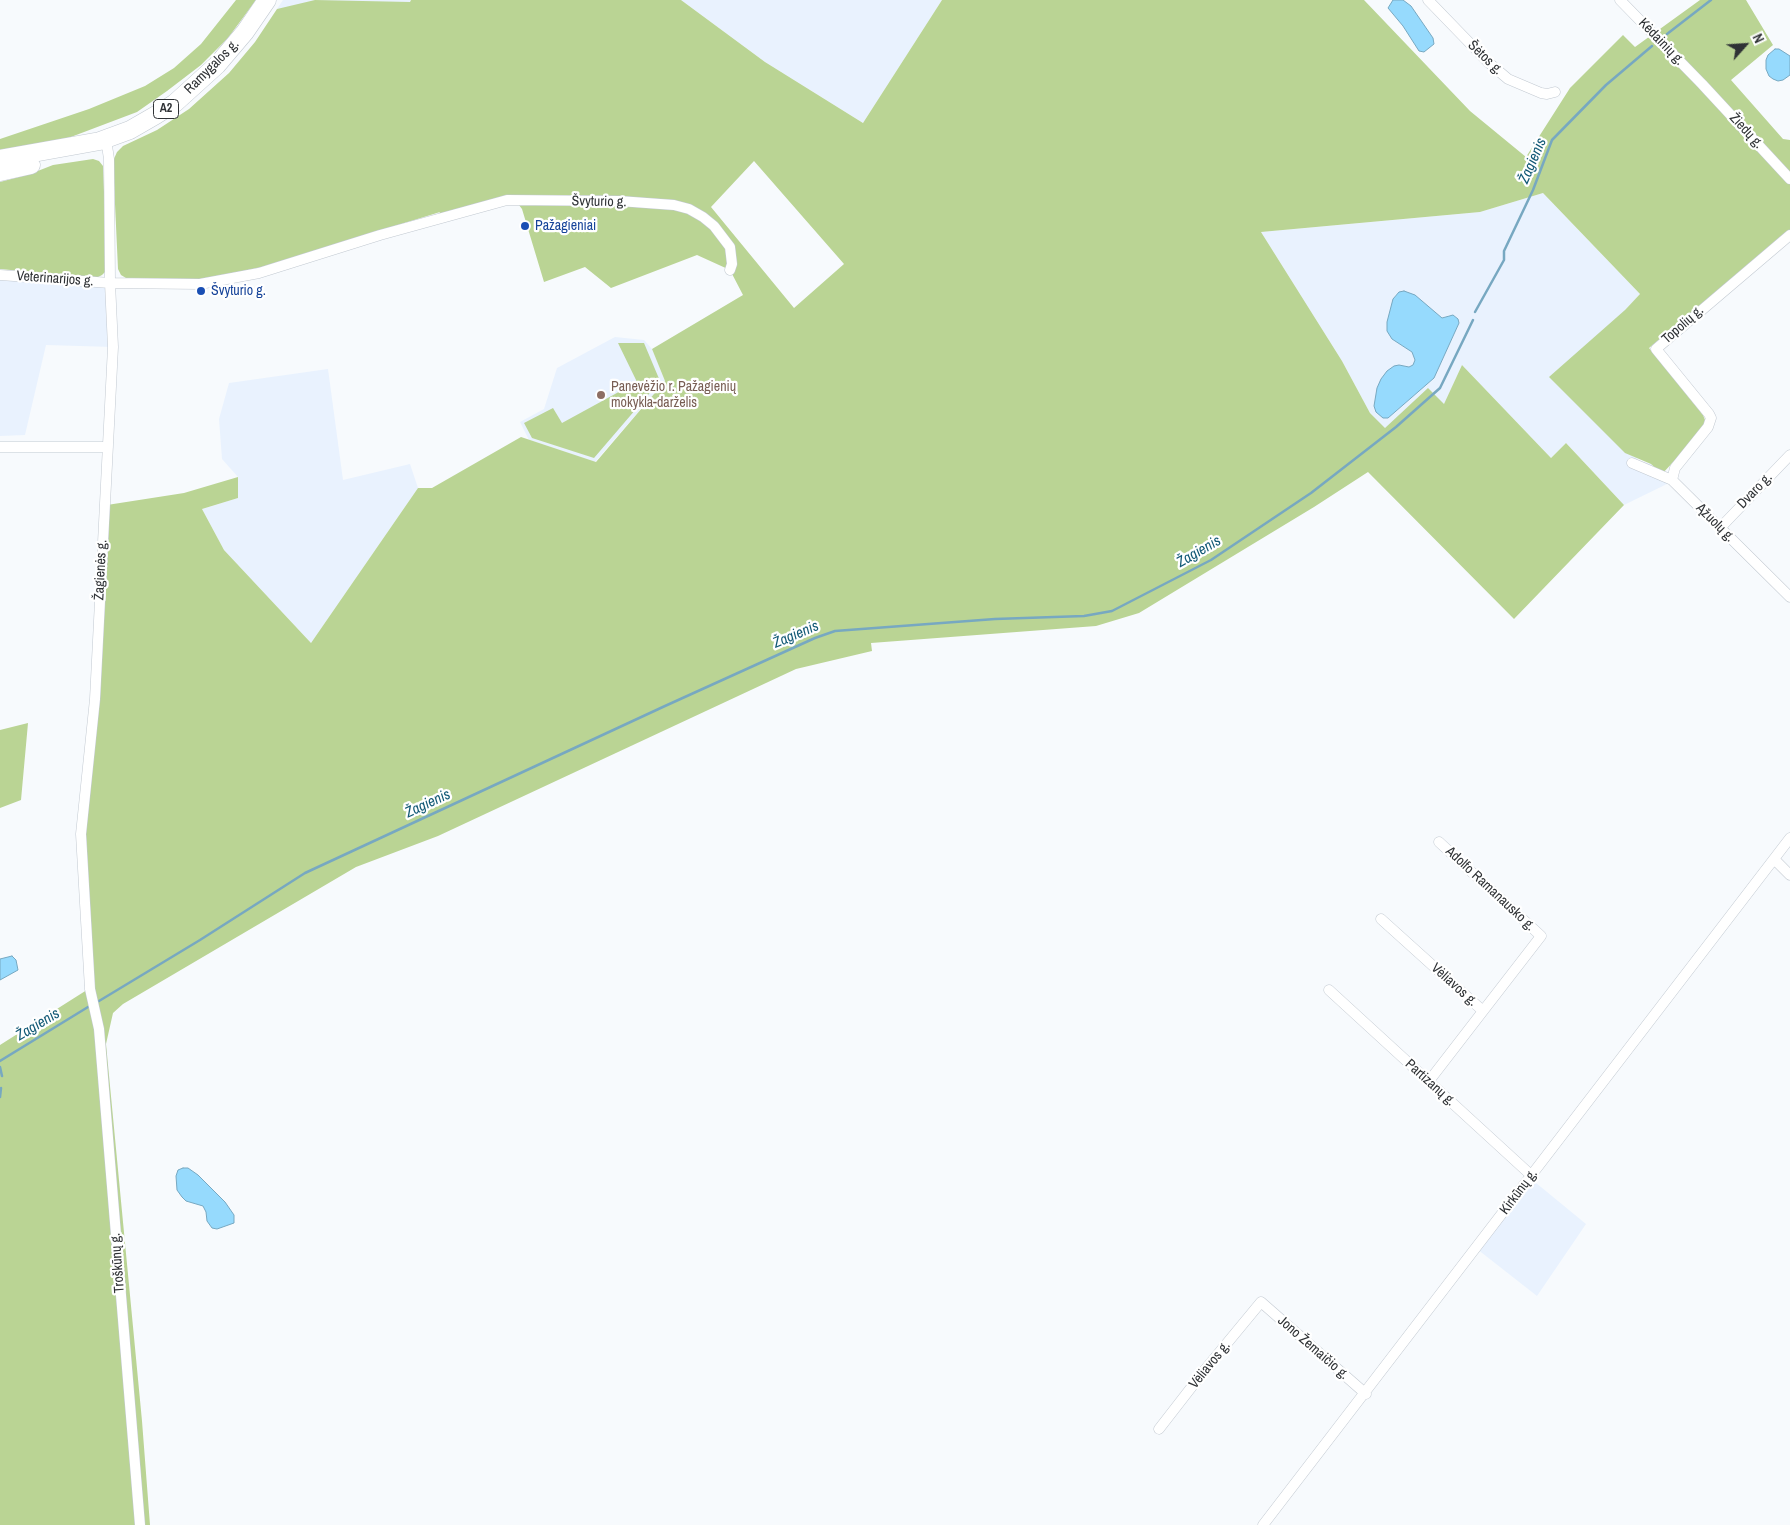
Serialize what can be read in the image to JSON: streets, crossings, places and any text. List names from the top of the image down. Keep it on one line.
{"streets":{"highway":["Ramygalos g.","A2"],"street":["Kėdainių g.","Šėtos g.","Žiedų g.","Švyturio g.","Veterinarijos g.","Topolių g.","Dvaro g.","Ąžuolų g.","Žagienės g.","Adolfo Ramanausko g.","Vėliavos g.","Partizanų g.","Kirkūnų g.","Troškūnų g.","Jono Žemaičio g."]},"crossings":[["Kėdainių g.","Žiedų g."],["Ramygalos g.","A2"],["Ramygalos g.","Žagienės g."],["A2","Žagienės g."],["Švyturio g.","Veterinarijos g."],["Švyturio g.","Žagienės g."],["Veterinarijos g.","Žagienės g."],["Topolių g.","Ąžuolų g."],["Dvaro g.","Ąžuolų g."],["Žagienės g.","Troškūnų g."],["Adolfo Ramanausko g.","Vėliavos g."],["Vėliavos g.","Partizanų g."],["Vėliavos g.","Jono Žemaičio g."],["Partizanų g.","Kirkūnų g."],["Kirkūnų g.","Jono Žemaičio g."]],"water":["Žagienis"],"places":["Pažagieniai","Švyturio g.","Panevėžio r. Pažagienių mokykla-darželis"],"north":"top right"}
